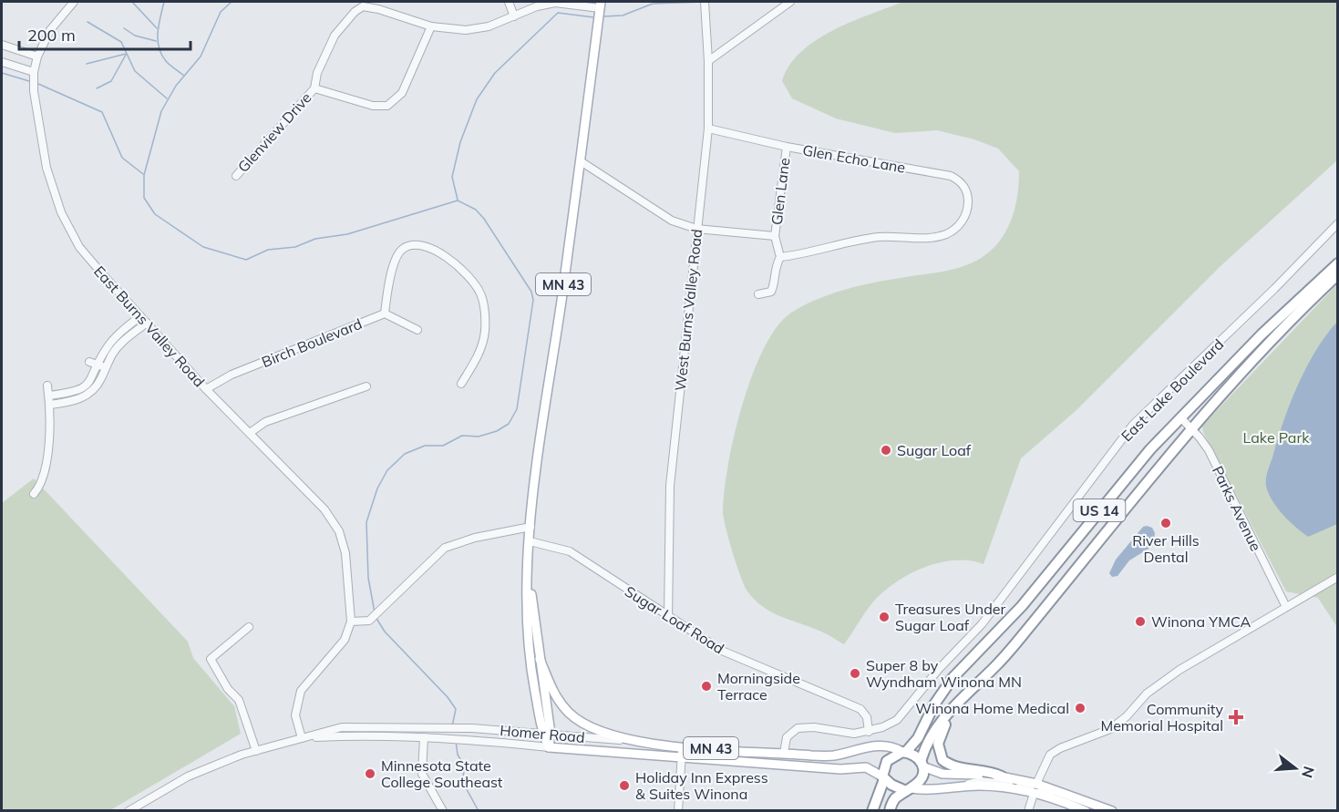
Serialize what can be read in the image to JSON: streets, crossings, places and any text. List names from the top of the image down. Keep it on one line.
{"streets":{"highway":["US 14"],"main road":["MN 43","Homer Road"],"street":["Glenview Drive","Glen Echo Lane","Glen Lane","West Burns Valley Road","East Burns Valley Road","Birch Boulevard","East Lake Boulevard","Parks Avenue","Sugar Loaf Road"]},"crossings":[["Glenview Drive","MN 43"],["Glen Echo Lane","Glen Lane"],["Glen Echo Lane","West Burns Valley Road"],["MN 43","East Lake Boulevard"],["MN 43","US 14"],["MN 43","Sugar Loaf Road"],["MN 43","Homer Road"],["West Burns Valley Road","Sugar Loaf Road"],["East Burns Valley Road","Birch Boulevard"],["East Lake Boulevard","Sugar Loaf Road"],["East Lake Boulevard","Homer Road"],["Parks Avenue","US 14"],["US 14","Homer Road"]],"parks":["Lake Park"],"places":{"other":["Sugar Loaf","River Hills Dental","Treasures Under Sugar Loaf","Winona YMCA","Super 8 by Wyndham Winona MN","Morningside Terrace","Winona Home Medical","Minnesota State College Southeast","Holiday Inn Express & Suites Winona"],"health":["Community Memorial Hospital"]},"scale_bar":"200 m","north":"right"}
